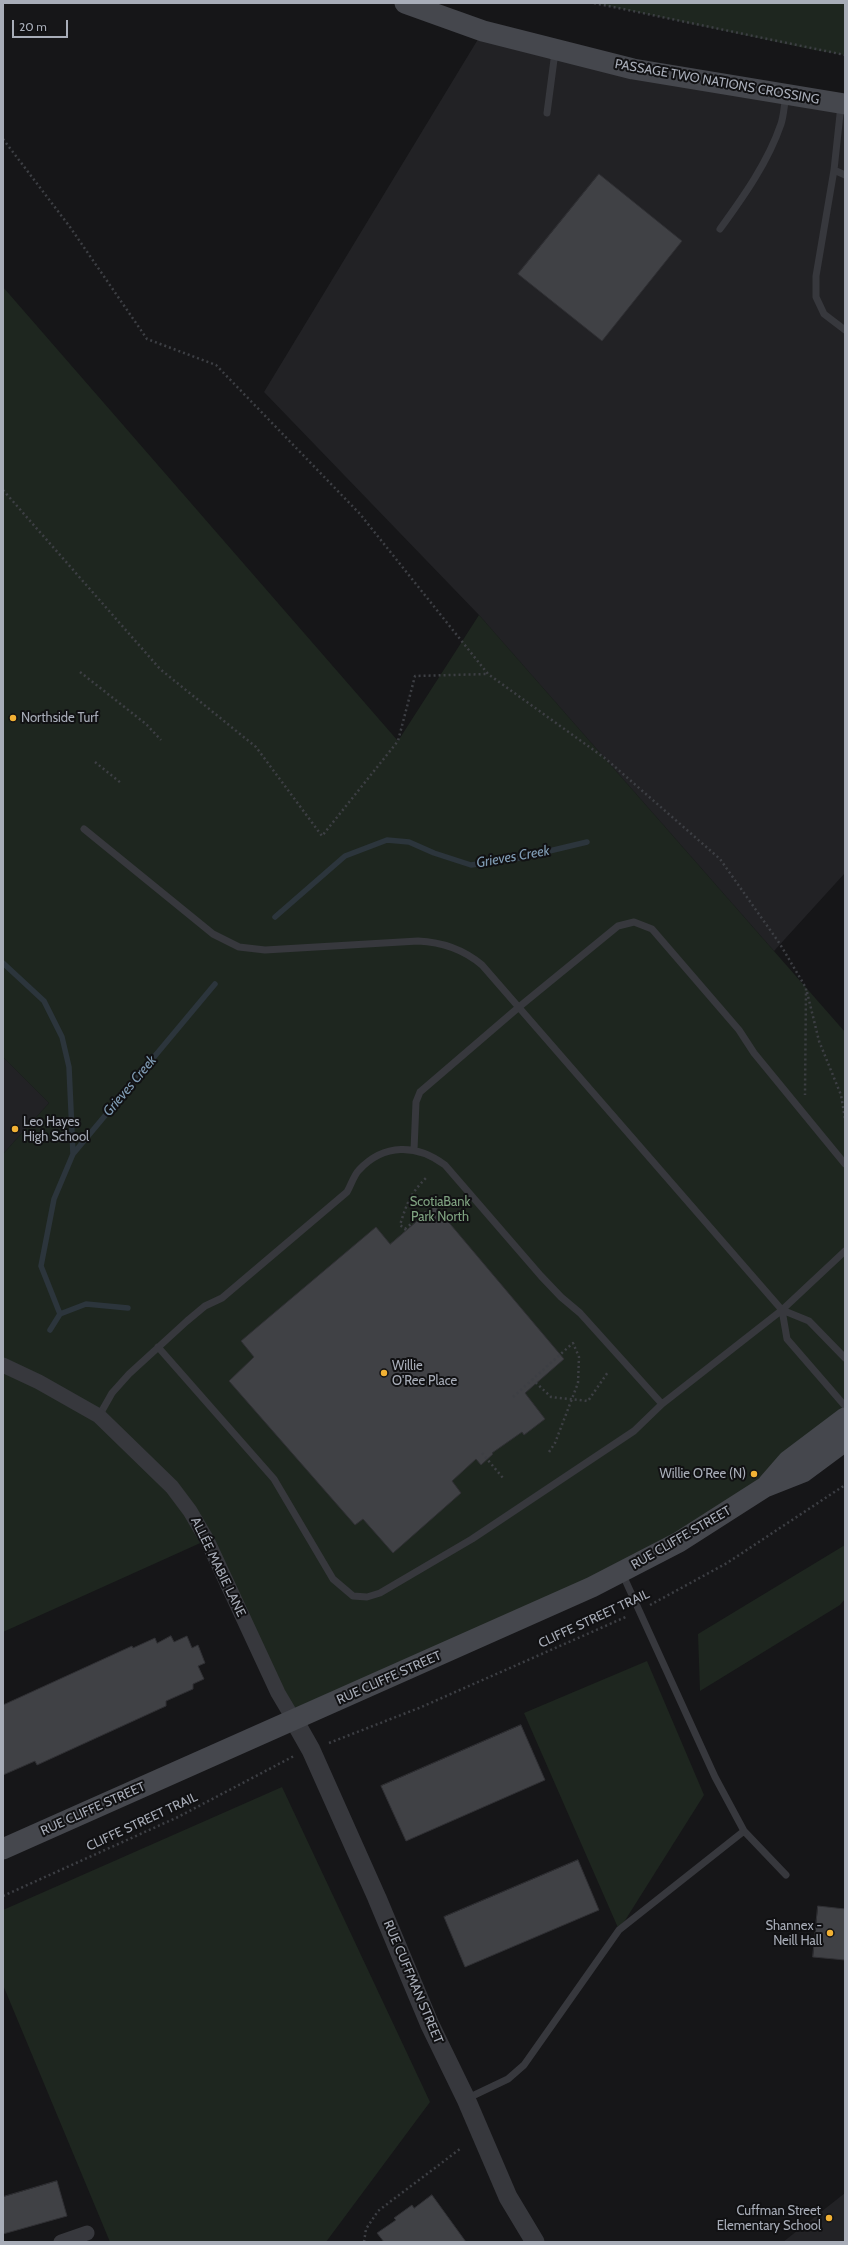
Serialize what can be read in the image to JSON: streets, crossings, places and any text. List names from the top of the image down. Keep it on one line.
{"streets":{"main road":["PASSAGE TWO NATIONS CROSSING","RUE CLIFFE STREET"],"street":["ALLÉE MABIE LANE","RUE CUFFMAN STREET"],"path":["CLIFFE STREET TRAIL"]},"crossings":[["RUE CLIFFE STREET","ALLÉE MABIE LANE"],["RUE CLIFFE STREET","RUE CUFFMAN STREET"],["ALLÉE MABIE LANE","RUE CUFFMAN STREET"]],"water":["Grieves Creek"],"parks":["ScotiaBank Park North"],"places":["Northside Turf","Leo Hayes High School","Willie O'Ree Place","Willie O'Ree (N)","Shannex - Neill Hall","Cuffman Street Elementary School"],"scale_bar":"20 m"}
